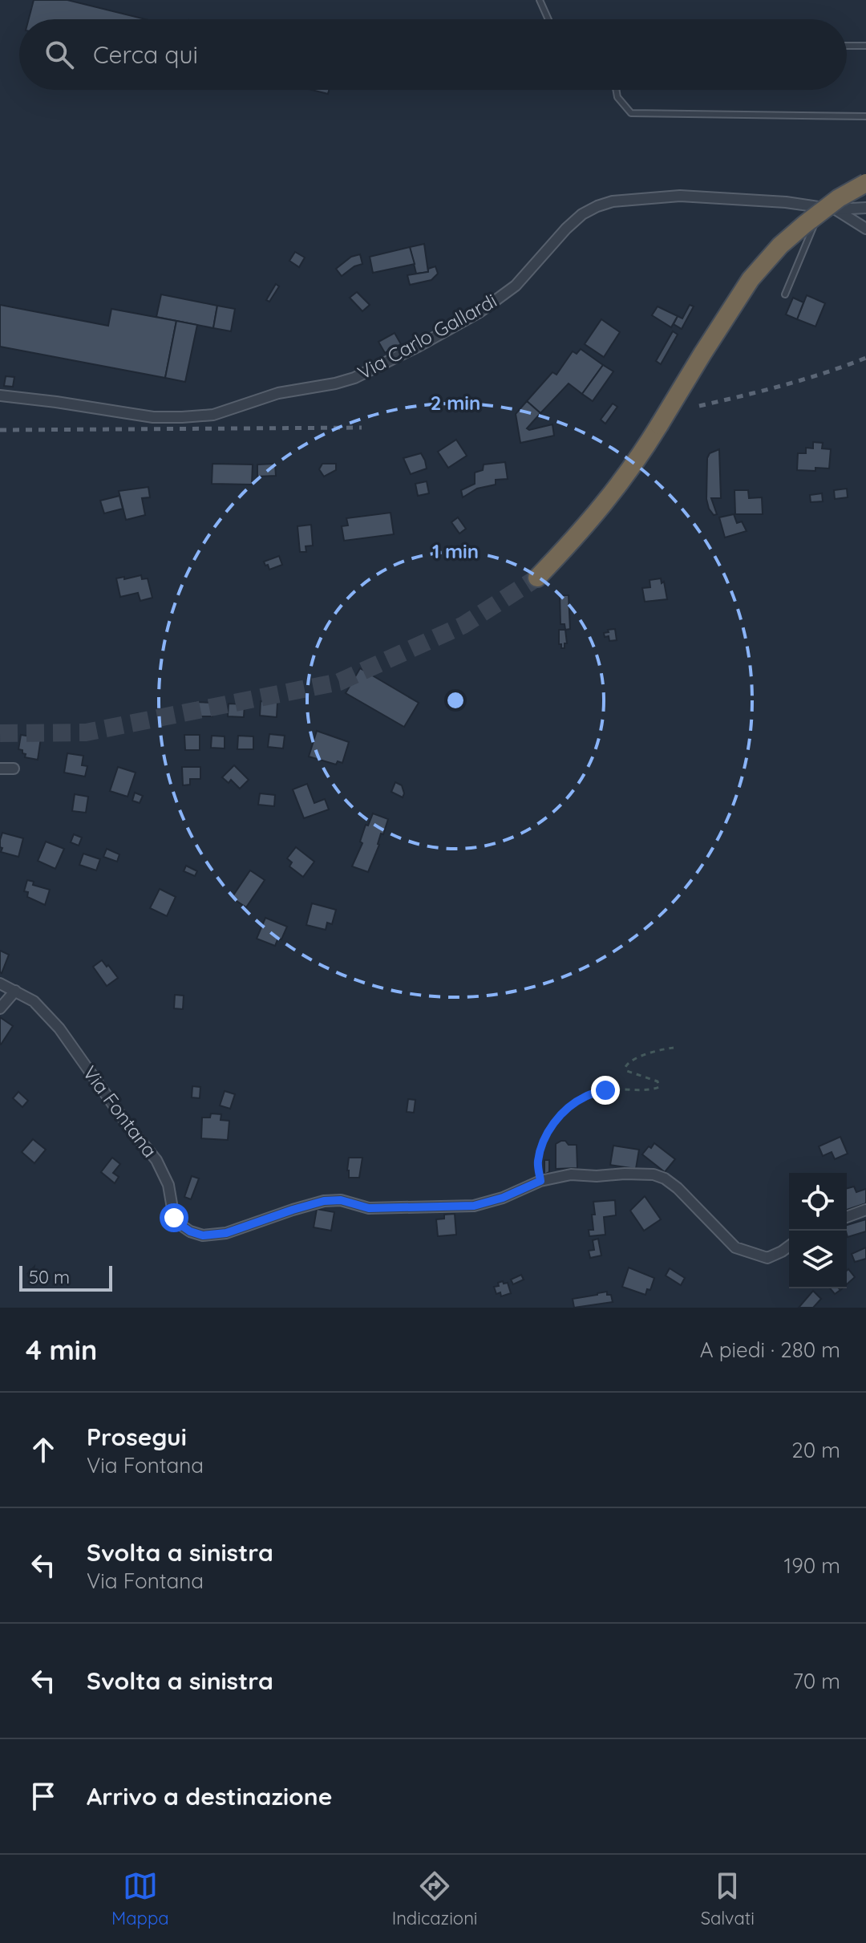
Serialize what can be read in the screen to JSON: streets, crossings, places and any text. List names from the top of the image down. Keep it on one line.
{"streets":{"street":["Via Carlo Gallardi","Via Fontana"]},"scale_bar":"50 m","page":{"search":"Cerca qui","scale":"50 m","heading":["4 min","A piedi · 280 m"],"list":[["Prosegui","Via Fontana","20 m"],["Svolta a sinistra","Via Fontana","190 m"],["Svolta a sinistra","70 m"],"Arrivo a destinazione"],"nav":["Mappa","Indicazioni","Salvati"]},"rings":["2 min","1 min"]}
